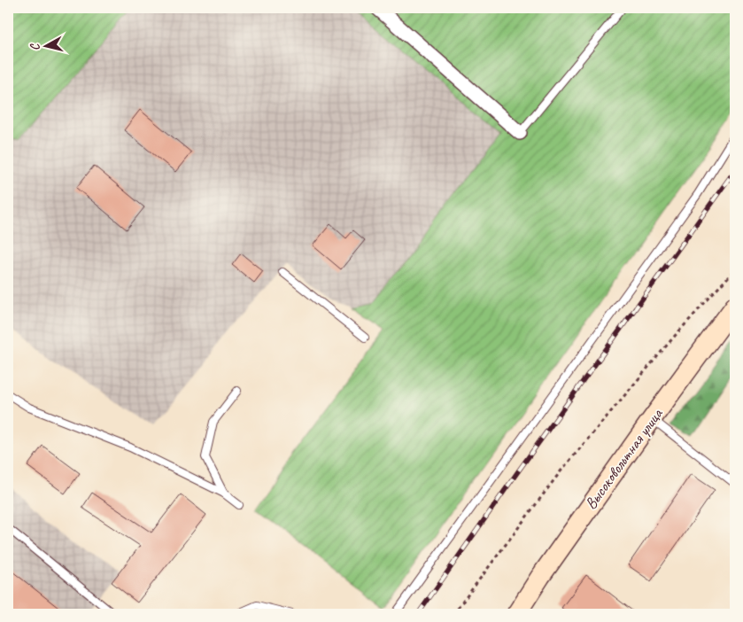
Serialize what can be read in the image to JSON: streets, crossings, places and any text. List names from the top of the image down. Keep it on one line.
{"streets":{"main road":["Высоковольтная улица"]},"north":"left"}
